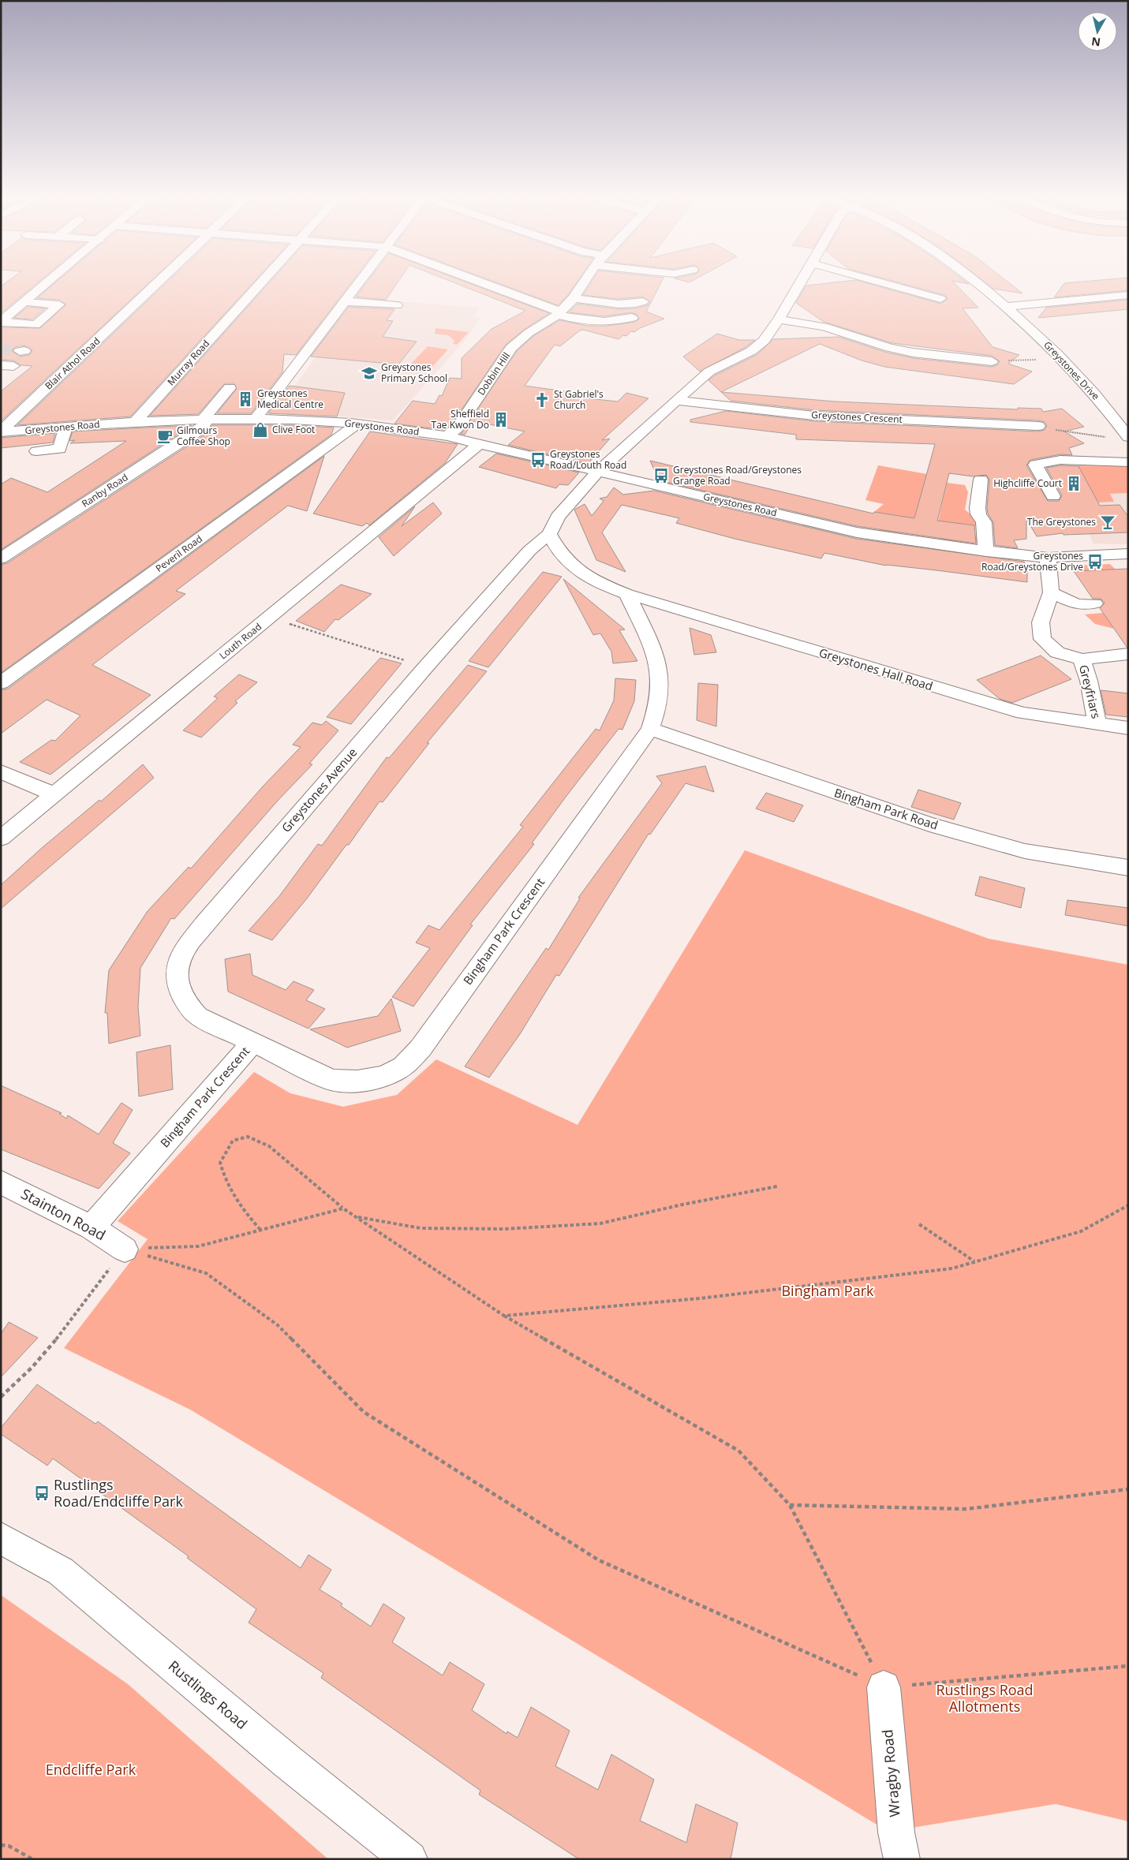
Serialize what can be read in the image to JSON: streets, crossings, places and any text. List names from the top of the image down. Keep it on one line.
{"streets":{"street":["Murray Road","Blair Athol Road","Greystones Drive","Dobbin Hill","Greystones Crescent","Greystones Road","Ranby Road","Peveril Road","Louth Road","Greystones Hall Road","Greyfriars","Greystones Avenue","Bingham Park Road","Bingham Park Crescent","Stainton Road","Rustlings Road","Wragby Road"]},"crossings":[["Murray Road","Greystones Road"],["Blair Athol Road","Greystones Road"],["Dobbin Hill","Greystones Road"],["Greystones Road","Ranby Road"],["Greystones Road","Peveril Road"],["Greystones Road","Louth Road"],["Greystones Road","Greyfriars"],["Greystones Hall Road","Greyfriars"],["Greystones Hall Road","Bingham Park Crescent"],["Greystones Avenue","Bingham Park Crescent"],["Bingham Park Road","Bingham Park Crescent"],["Bingham Park Crescent","Stainton Road"]],"parks":["Bingham Park","Rustlings Road Allotments","Endcliffe Park"],"places":{"school or university":["Greystones Primary School"],"building":["Greystones Medical Centre","Sheffield Tae Kwon Do","Highcliffe Court"],"church":["St Gabriel's Church"],"shop":["Clive Foot"],"cafe":["Gilmours Coffee Shop"],"bus stop":["Greystones Road/Louth Road","Greystones Road/Greystones Grange Road","Greystones Road/Greystones Drive","Rustlings Road/Endcliffe Park"],"bar":["The Greystones"]},"north":"bottom"}
